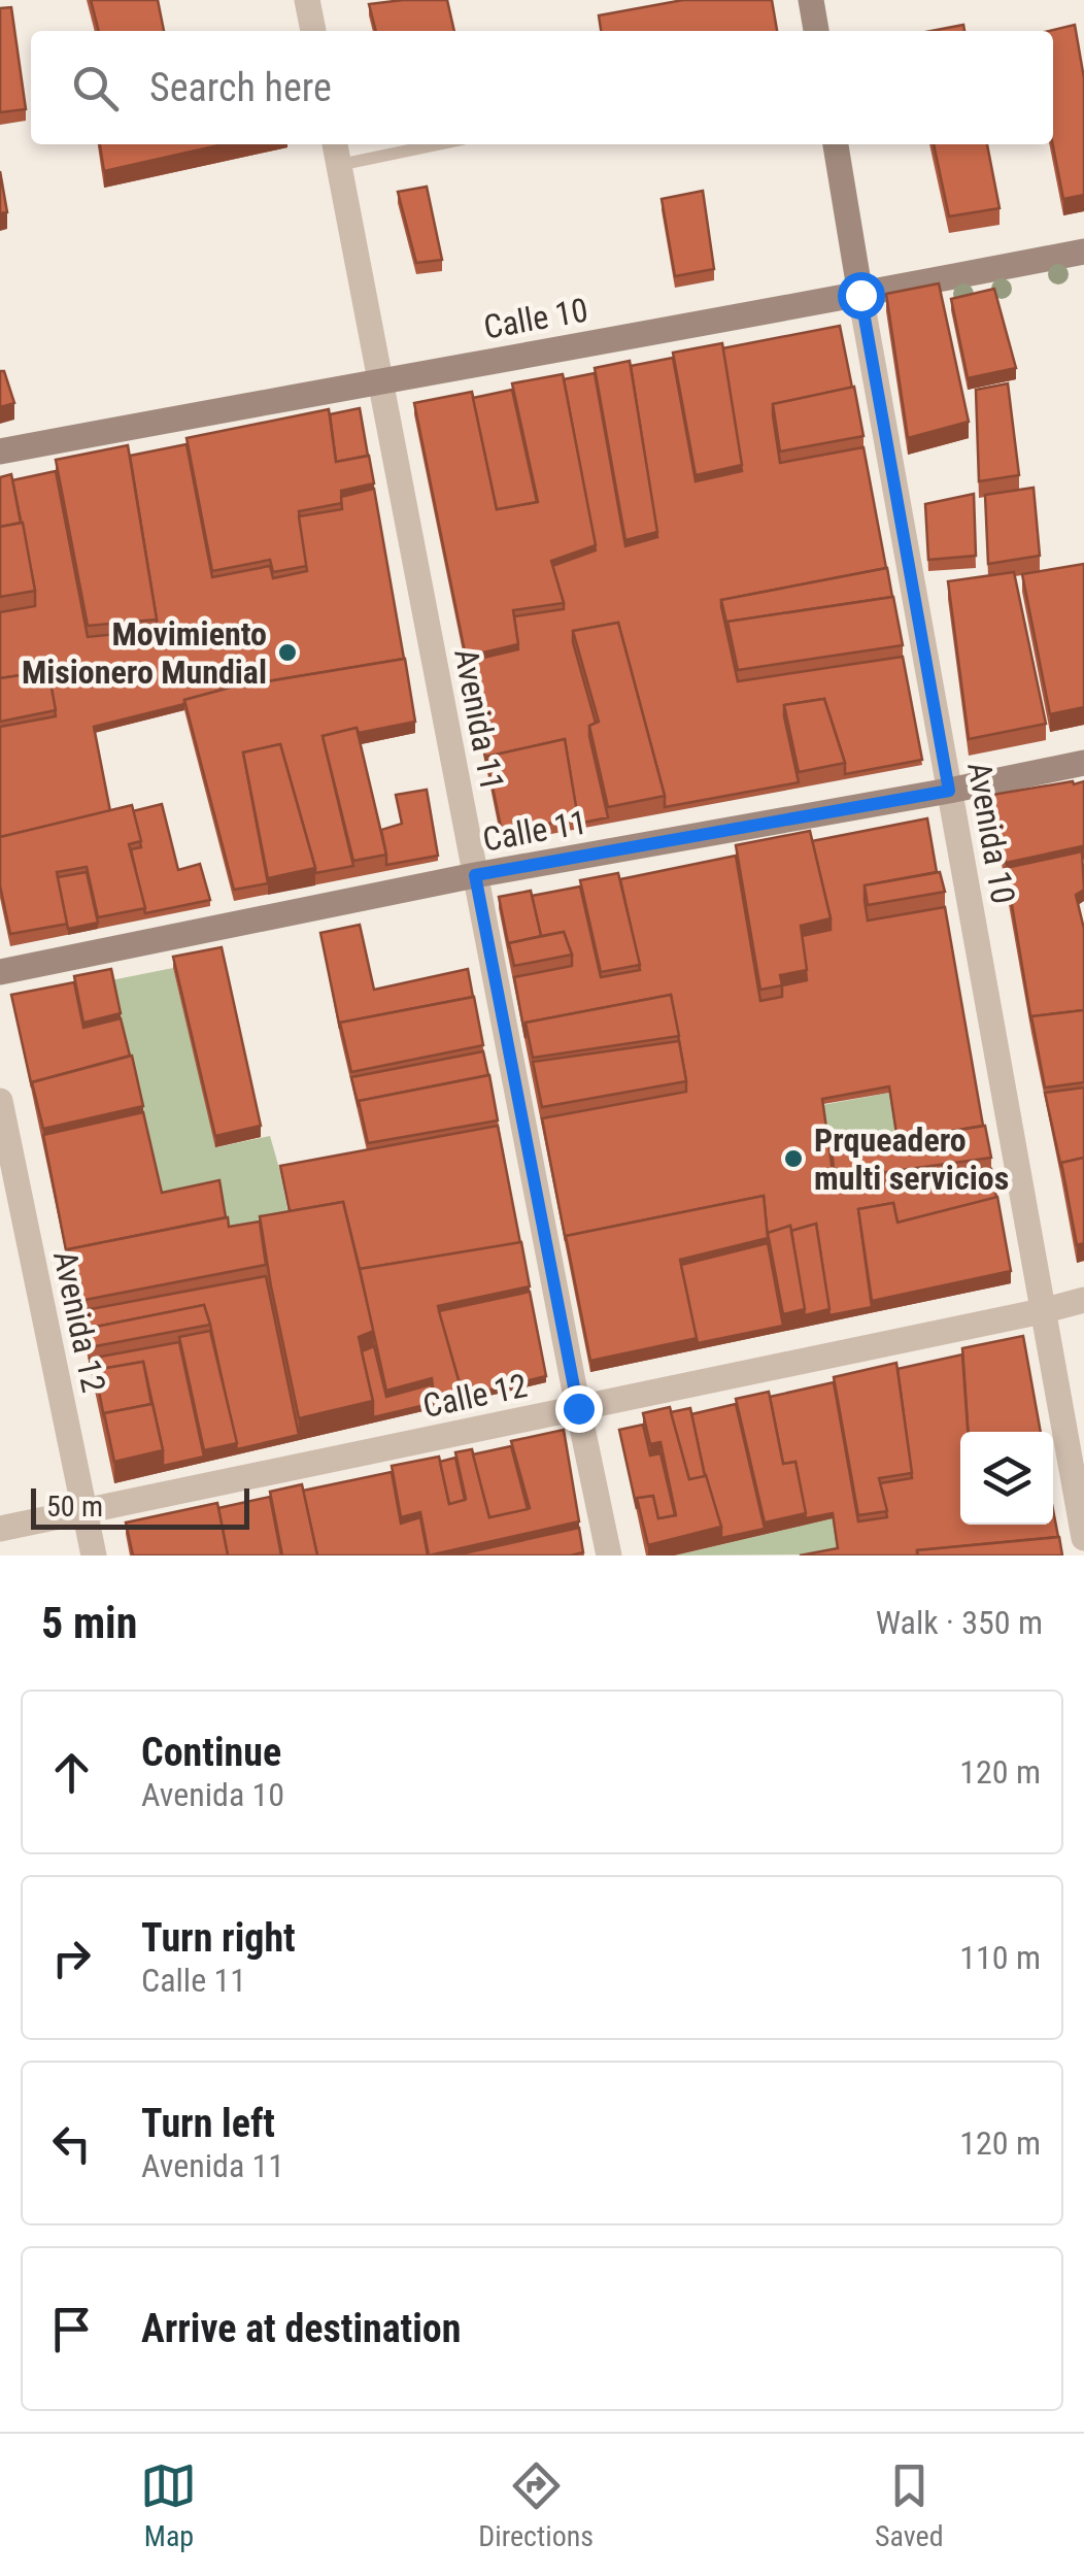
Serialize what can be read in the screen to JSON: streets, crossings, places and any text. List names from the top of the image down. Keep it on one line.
{"streets":{"street":["Calle 10","Avenida 11","Calle 11","Avenida 10","Avenida 12","Calle 12"]},"crossings":[["Calle 10","Avenida 11"],["Calle 10","Avenida 10"],["Avenida 11","Calle 11"],["Avenida 11","Calle 12"],["Calle 11","Avenida 10"],["Avenida 10","Calle 12"],["Avenida 12","Calle 12"]],"places":["Movimiento Misionero Mundial","Prqueadero multi servicios"],"scale_bar":"50 m","page":{"search":"Search here","scale":"50 m","heading":["5 min","Walk · 350 m"],"list":[["Continue","Avenida 10","120 m"],["Turn right","Calle 11","110 m"],["Turn left","Avenida 11","120 m"],"Arrive at destination"],"nav":["Map","Directions","Saved"]}}
